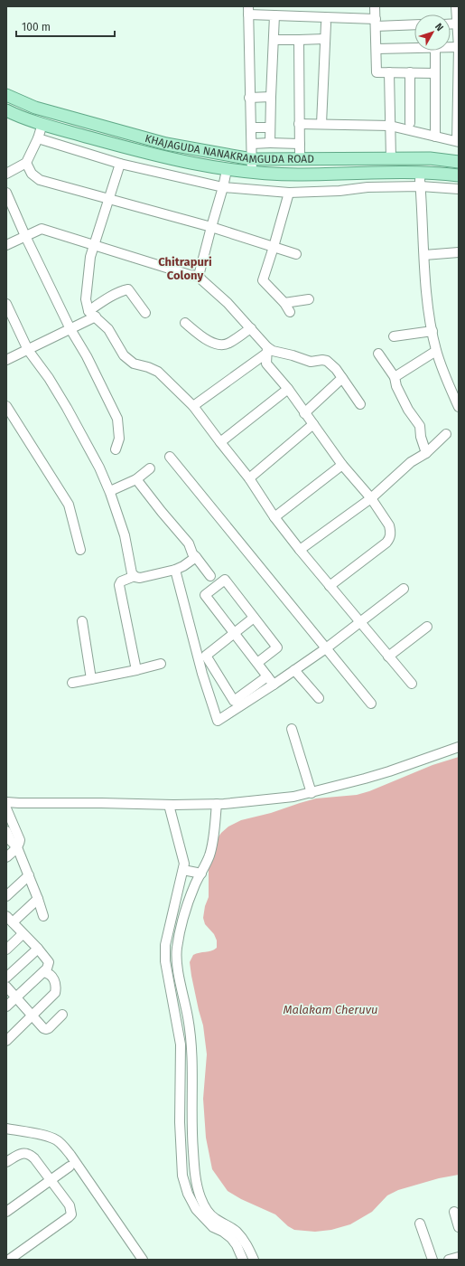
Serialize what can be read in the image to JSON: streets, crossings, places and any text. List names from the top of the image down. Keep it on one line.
{"streets":{"main road":["KHAJAGUDA NANAKRAMGUDA ROAD"]},"districts":["Chitrapuri Colony"],"water":["Malakam Cheruvu"],"scale_bar":"100 m","north":"top right"}
